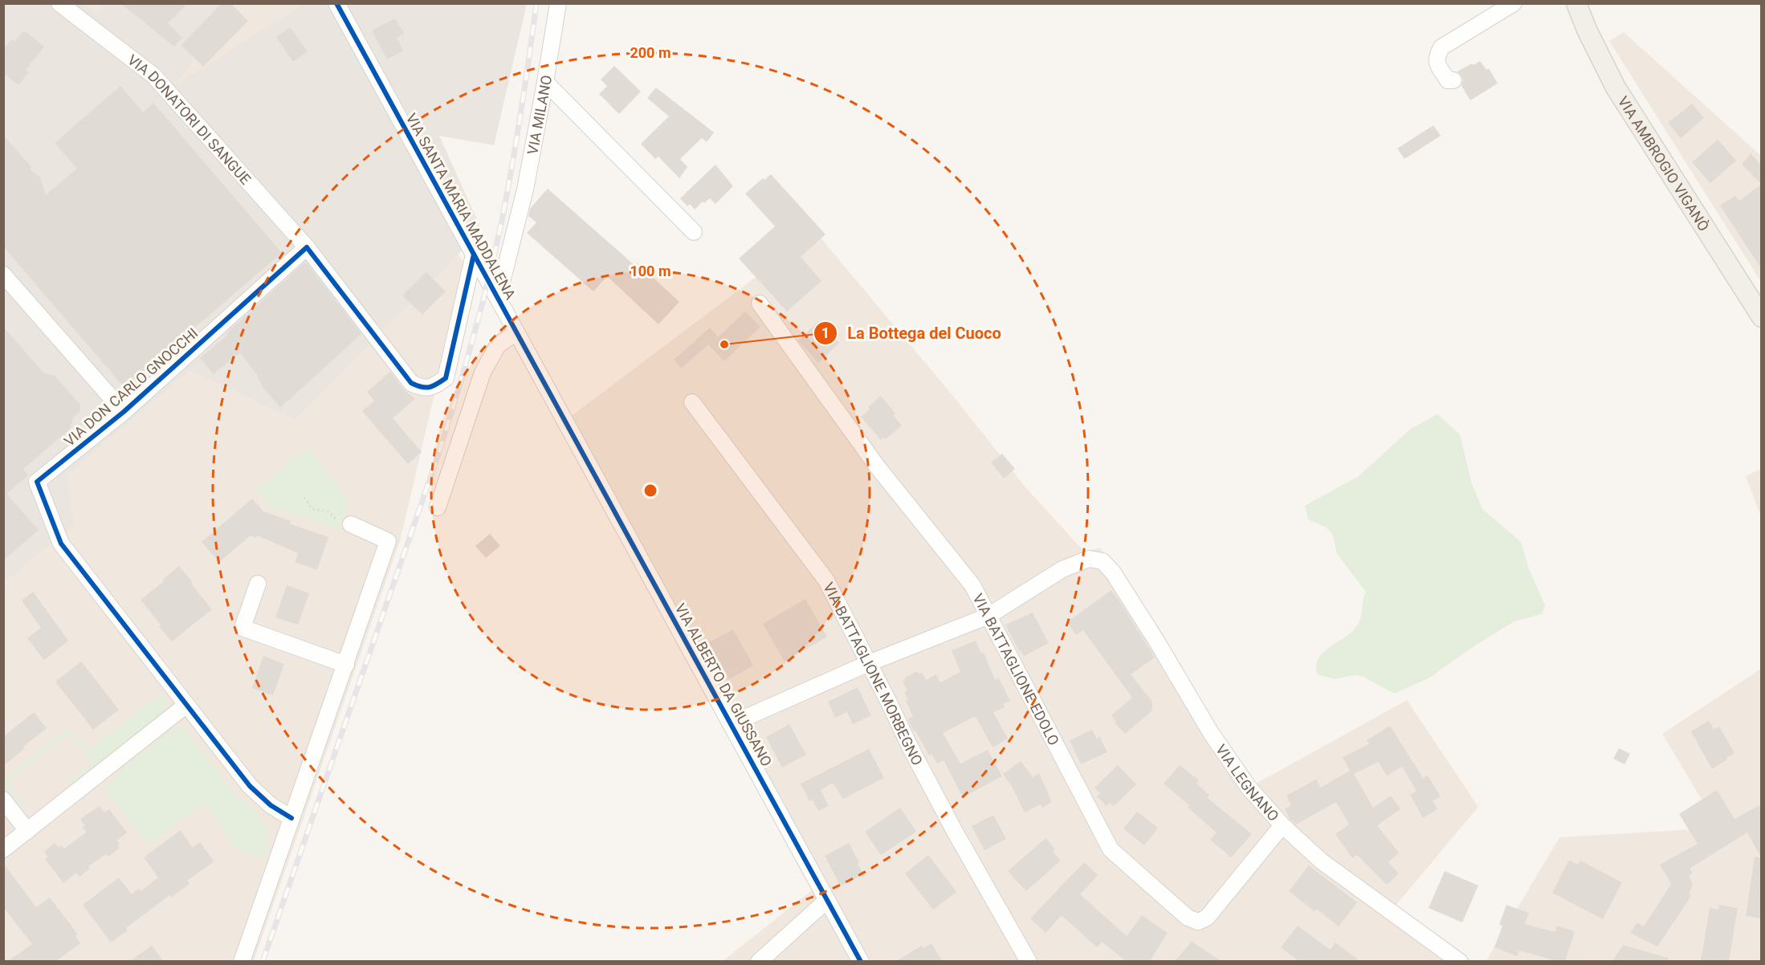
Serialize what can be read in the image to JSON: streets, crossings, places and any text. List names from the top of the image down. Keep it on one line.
{"streets":{"main road":["VIA AMBROGIO VIGANÒ"],"street":["VIA DONATORI DI SANGUE","VIA MILANO","VIA SANTA MARIA MADDALENA","VIA DON CARLO GNOCCHI","VIA BATTAGLIONE EDOLO","VIA BATTAGLIONE MORBEGNO","VIA ALBERTO DA GIUSSANO","VIA LEGNANO"]},"crossings":[["VIA DONATORI DI SANGUE","VIA DON CARLO GNOCCHI"],["VIA MILANO","VIA SANTA MARIA MADDALENA"],["VIA SANTA MARIA MADDALENA","VIA ALBERTO DA GIUSSANO"],["VIA BATTAGLIONE EDOLO","VIA LEGNANO"]],"places":["La Bottega del Cuoco"],"rings":["200 m","100 m"]}
